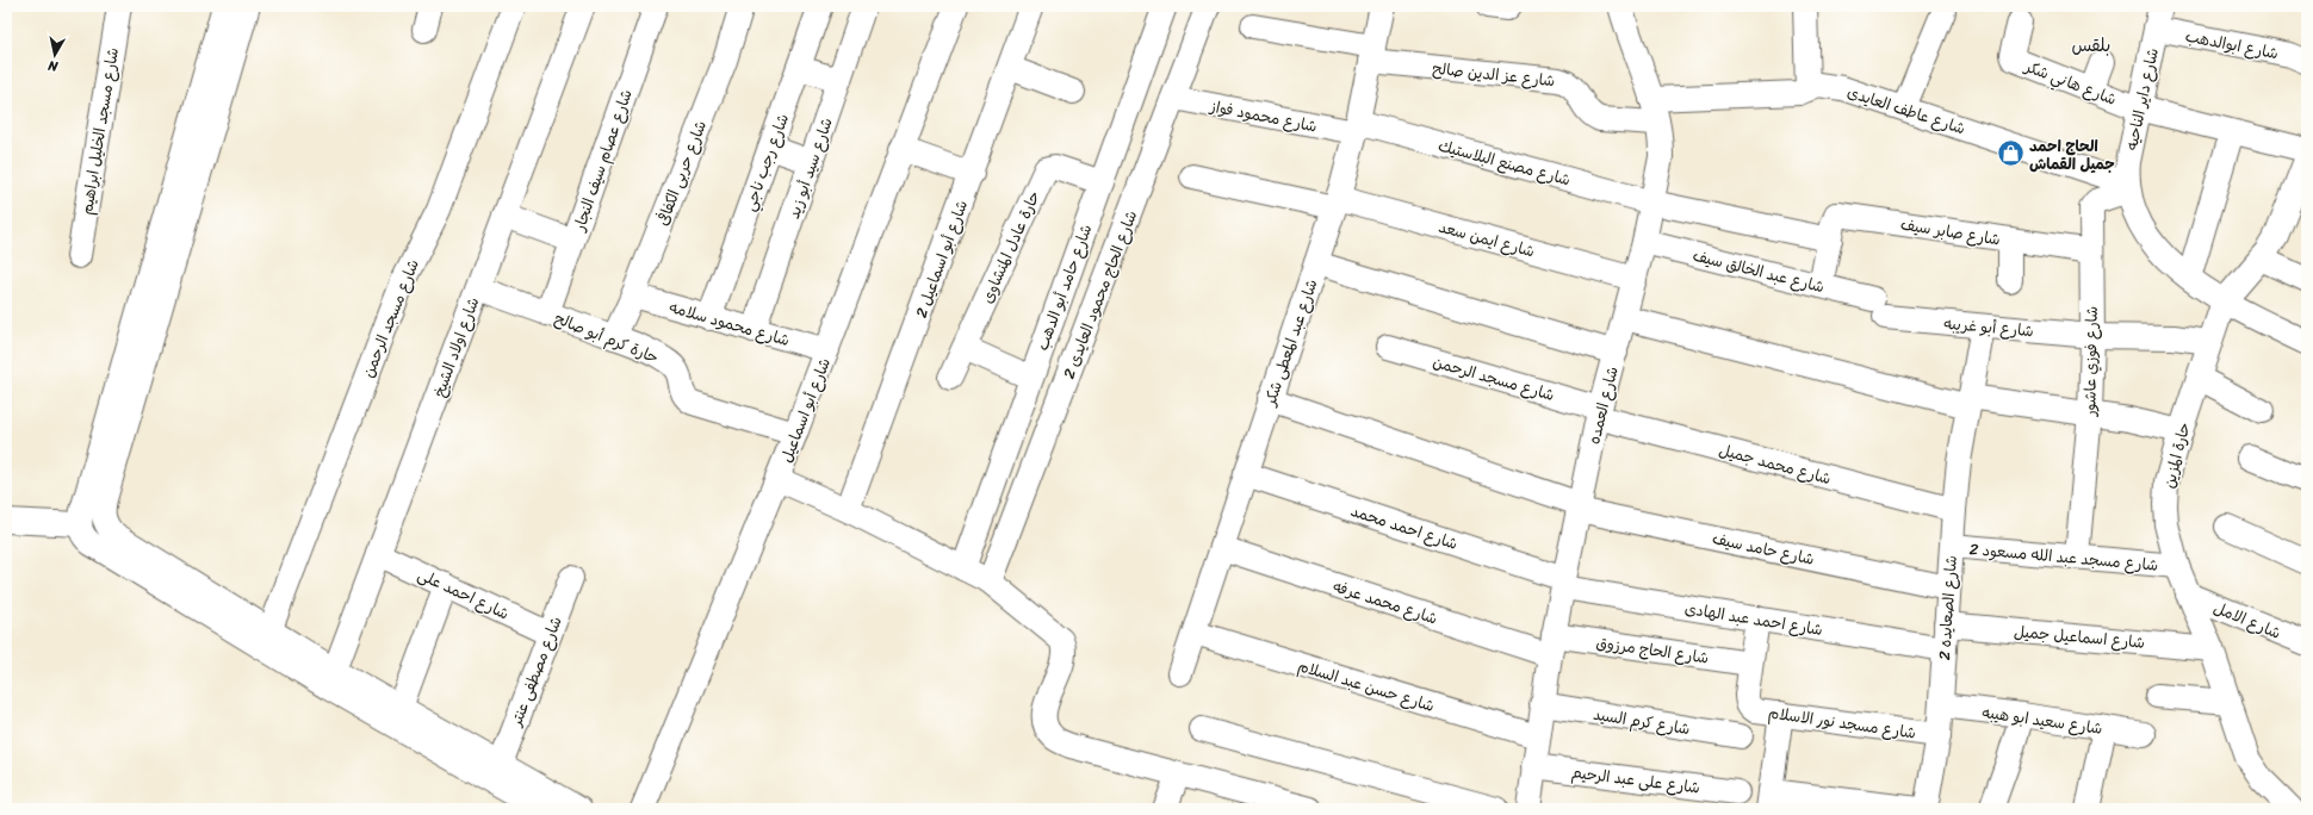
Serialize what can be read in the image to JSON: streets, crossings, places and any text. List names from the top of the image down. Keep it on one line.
{"streets":{"street":["شارع ابوالدهب","شارع عز الدين صالح","شارع هاني شكر","شارع داير الناحيه","شارع عاطف العايدى","شارع محمود فواز","شارع مسجد الخليل ابراهيم","شارع عصام سيف النجار","شارع رجب ناجي","شارع مصنع البلاستيك","شارع سيد أبو زيد","شارع حربى الكفافى","شارع صابر سيف","شارع ايمن سعد","حارة عادل المنشاوى","شارع أبو اسماعيل 2","شارع عبد الخالق سيف","شارع حامد أبو الدهب","شارع الحاج محمود العايدى 2","شارع مسجد الرحمن","شارع محمود سلامه","شارع أبو غريبه","حارة كرم أبو صالح","شارع عبد المعطى شكر","شارع اولاد الشيخ","شارع فوزي عاشور","شارع العمده","شارع أبو اسماعيل","حارة المزين","شارع محمد جميل","شارع احمد محمد","شارع حامد سيف","شارع مسجد عبد الله مسعود 2","شارع احمد على","شارع محمد عرفه","شارع الصعايده 2","شارع احمد عبد الهادى","شارع الامل","شارع اسماعيل جميل","شارع الحاج مرزوق","شارع مصطفى عنتر","شارع حسن عبد السلام","شارع سعيد ابو هيبه","شارع كرم السيد","شارع مسجد نور الاسلام","شارع على عبد الرحيم"]},"crossings":[["شارع ابوالدهب","شارع داير الناحيه"],["شارع عز الدين صالح","شارع عبد المعطى شكر"],["شارع عز الدين صالح","شارع العمده"],["شارع هاني شكر","شارع داير الناحيه"],["شارع داير الناحيه","شارع عاطف العايدى"],["شارع داير الناحيه","شارع فوزي عاشور"],["شارع داير الناحيه","حارة المزين"],["شارع عاطف العايدى","شارع فوزي عاشور"],["شارع عاطف العايدى","شارع العمده"],["شارع محمود فواز","شارع مصنع البلاستيك"],["شارع محمود فواز","شارع الحاج محمود العايدى 2"],["شارع محمود فواز","شارع عبد المعطى شكر"],["شارع عصام سيف النجار","حارة كرم أبو صالح"],["شارع رجب ناجي","شارع محمود سلامه"],["شارع مصنع البلاستيك","شارع عبد المعطى شكر"],["شارع مصنع البلاستيك","شارع العمده"],["شارع سيد أبو زيد","شارع محمود سلامه"],["شارع حربى الكفافى","شارع محمود سلامه"],["شارع حربى الكفافى","حارة كرم أبو صالح"],["شارع صابر سيف","شارع عبد الخالق سيف"],["شارع صابر سيف","شارع فوزي عاشور"],["شارع ايمن سعد","شارع عبد المعطى شكر"],["شارع ايمن سعد","شارع العمده"],["حارة عادل المنشاوى","شارع حامد أبو الدهب"],["شارع عبد الخالق سيف","شارع أبو غريبه"],["شارع عبد الخالق سيف","شارع العمده"],["شارع مسجد الرحمن","شارع العمده"],["شارع مسجد الرحمن","شارع محمد جميل"],["شارع محمود سلامه","شارع أبو اسماعيل"],["شارع أبو غريبه","شارع فوزي عاشور"],["شارع أبو غريبه","حارة المزين"],["شارع أبو غريبه","شارع الصعايده 2"],["حارة كرم أبو صالح","شارع اولاد الشيخ"],["حارة كرم أبو صالح","شارع أبو اسماعيل"],["شارع عبد المعطى شكر","شارع احمد محمد"],["شارع عبد المعطى شكر","شارع حامد سيف"],["شارع عبد المعطى شكر","شارع محمد عرفه"],["شارع عبد المعطى شكر","شارع حسن عبد السلام"],["شارع اولاد الشيخ","شارع احمد على"],["شارع فوزي عاشور","شارع مسجد عبد الله مسعود 2"],["شارع العمده","شارع محمد جميل"],["شارع العمده","شارع احمد محمد"],["شارع العمده","شارع حامد سيف"],["شارع العمده","شارع محمد عرفه"],["شارع العمده","شارع احمد عبد الهادى"],["شارع العمده","شارع الحاج مرزوق"],["شارع العمده","شارع حسن عبد السلام"],["شارع العمده","شارع كرم السيد"],["شارع العمده","شارع على عبد الرحيم"],["حارة المزين","شارع مسجد عبد الله مسعود 2"],["حارة المزين","شارع الامل"],["حارة المزين","شارع اسماعيل جميل"],["شارع محمد جميل","شارع الصعايده 2"],["شارع احمد محمد","شارع احمد عبد الهادى"],["شارع حامد سيف","شارع الصعايده 2"],["شارع مسجد عبد الله مسعود 2","شارع الصعايده 2"],["شارع احمد على","شارع مصطفى عنتر"],["شارع محمد عرفه","شارع الحاج مرزوق"],["شارع الصعايده 2","شارع احمد عبد الهادى"],["شارع الصعايده 2","شارع اسماعيل جميل"],["شارع الصعايده 2","شارع سعيد ابو هيبه"],["شارع الصعايده 2","شارع مسجد نور الاسلام"],["شارع احمد عبد الهادى","شارع مسجد نور الاسلام"],["شارع الحاج مرزوق","شارع مسجد نور الاسلام"]],"districts":["بلقس"],"places":{"shop":["الحاج احمد جميل القماش"]},"north":"bottom"}
